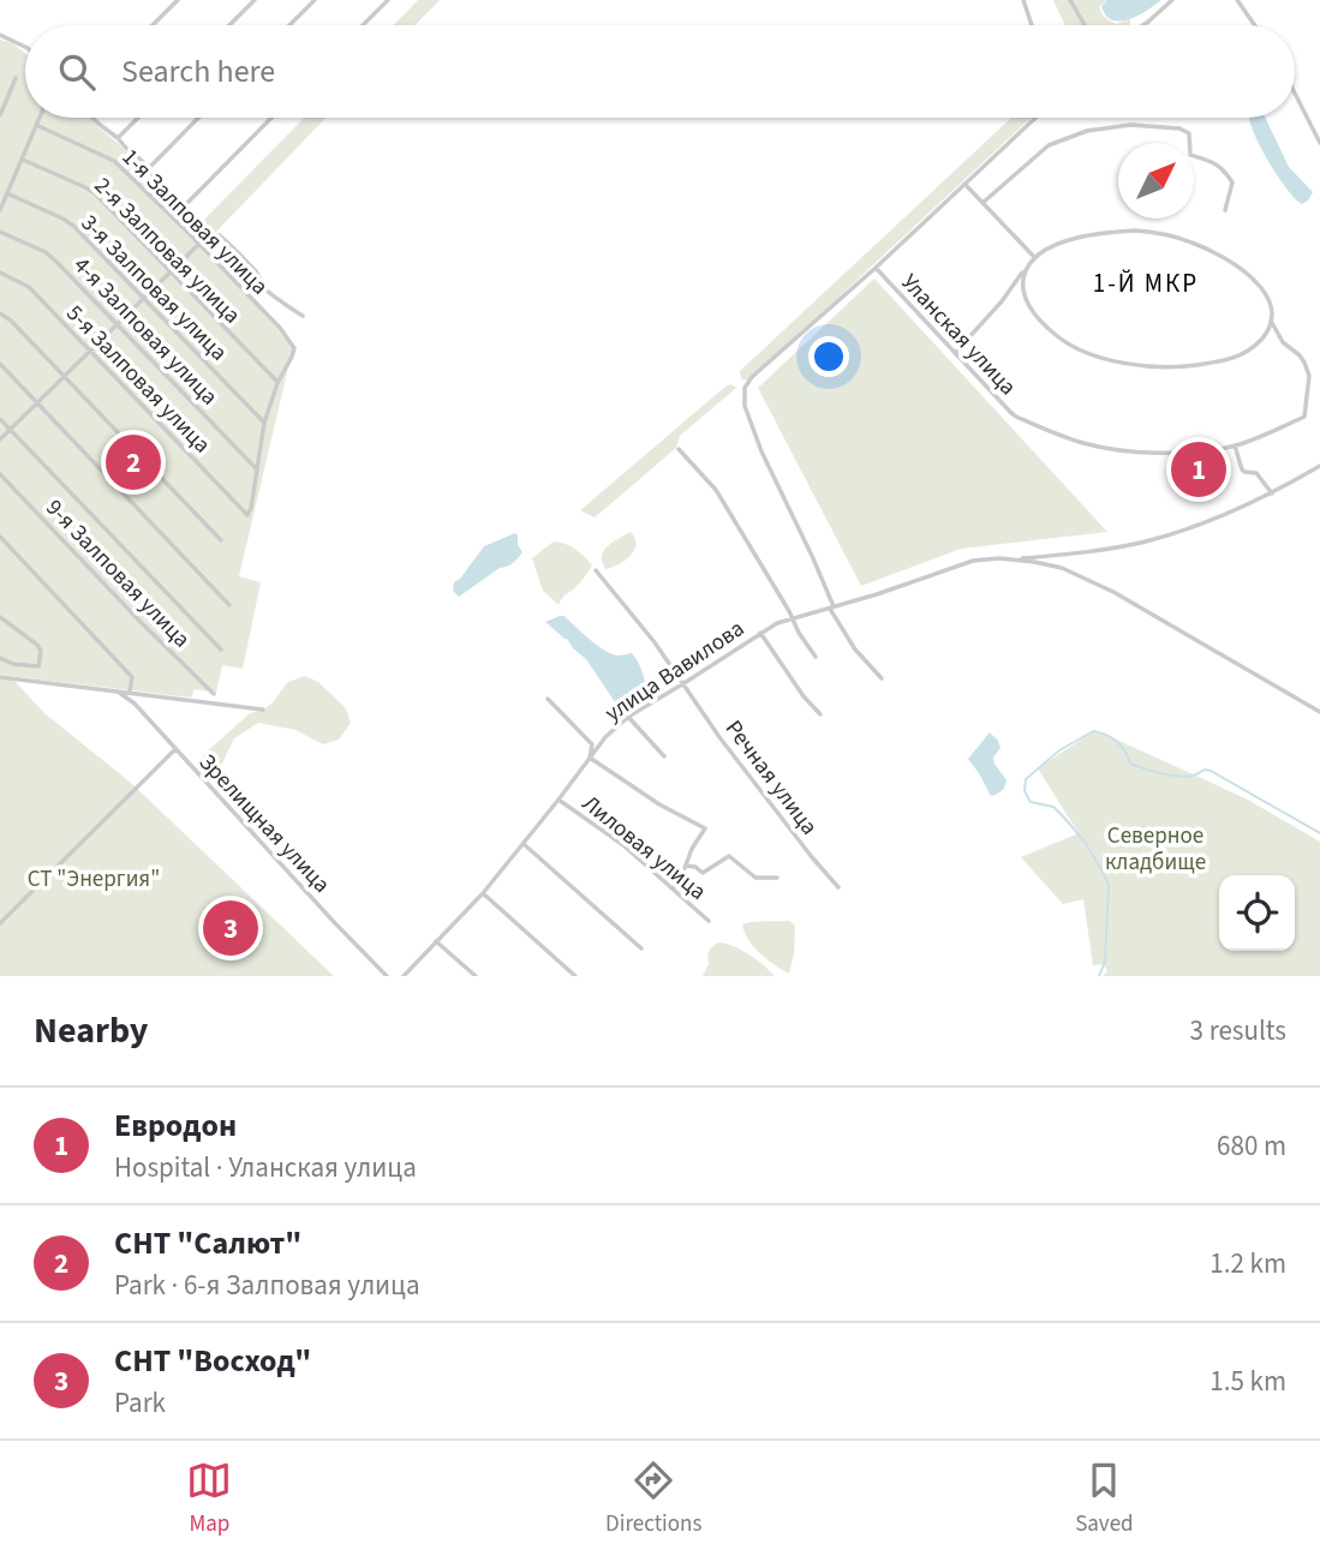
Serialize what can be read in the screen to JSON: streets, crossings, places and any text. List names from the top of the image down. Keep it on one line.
{"streets":{"street":["1-я Залповая улица","2-я Залповая улица","3-я Залповая улица","4-я Залповая улица","Уланская улица","5-я Залповая улица","9-я Залповая улица","улица Вавилова","Речная улица","Зрелищная улица","Лиловая улица"]},"crossings":[["1-я Залповая улица","2-я Залповая улица"],["4-я Залповая улица","5-я Залповая улица"],["улица Вавилова","Речная улица"],["улица Вавилова","Лиловая улица"]],"districts":["1-Й МКР"],"parks":["Северное кладбище","СТ \"Энергия\""],"north":"top right","page":{"search":"Search here","pins":["2","1","3"],"heading":["Nearby","3 results"],"list":[{"mark":"1","name":"Евродон","note":"Hospital · Уланская улица","value":"680 m"},{"mark":"2","name":"СНТ \"Салют\"","note":"Park · 6-я Залповая улица","value":"1.2 km"},{"mark":"3","name":"СНТ \"Восход\"","note":"Park","value":"1.5 km"}],"nav":["Map","Directions","Saved"]}}
